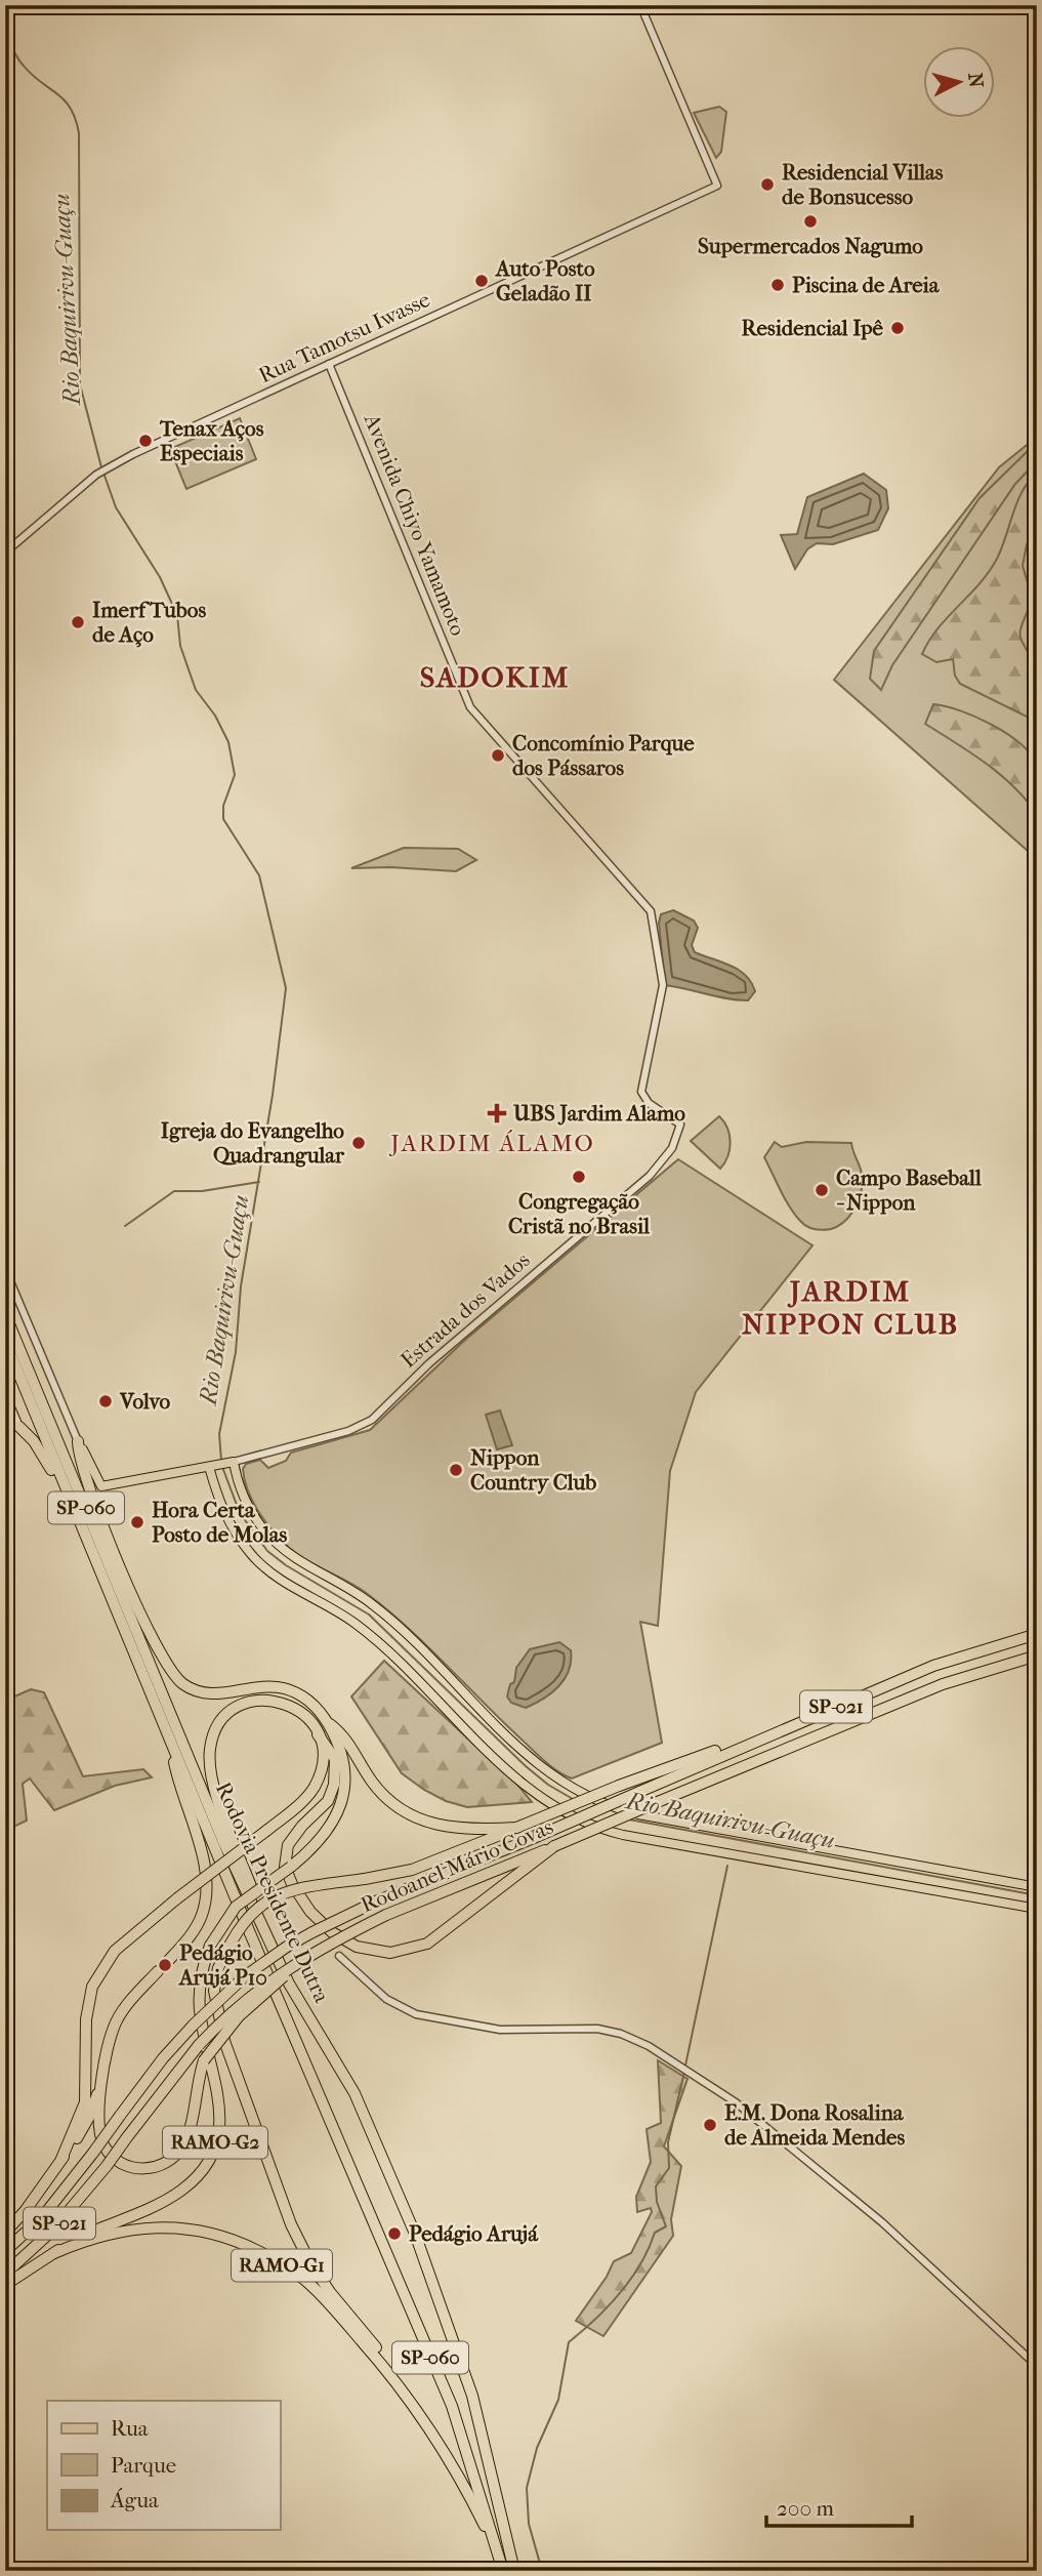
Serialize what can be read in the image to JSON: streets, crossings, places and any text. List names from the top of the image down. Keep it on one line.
{"streets":{"highway":["SP-060","SP-021","Rodoanel Mário Covas","Rodovia Presidente Dutra","RAMO-G2","RAMO-G1"],"street":["Rua Tamotsu Iwasse","Avenida Chiyo Yamamoto","Estrada dos Vados"]},"crossings":[["Rua Tamotsu Iwasse","Avenida Chiyo Yamamoto"],["Avenida Chiyo Yamamoto","Estrada dos Vados"],["Rodovia Presidente Dutra","RAMO-G1"],["RAMO-G2","RAMO-G1"]],"districts":["SADOKIM","JARDIM ÁLAMO","JARDIM NIPPON CLUB"],"water":["Rio Baquirivu-Guaçu"],"places":{"other":["Residencial Villas de Bonsucesso","Supermercados Nagumo","Auto Posto Geladão II","Piscina de Areia","Residencial Ipê","Tenax Aços Especiais","Imerf Tubos de Aço","Concomínio Parque dos Pássaros","Igreja do Evangelho Quadrangular","Congregação Cristã no Brasil","Campo Baseball - Nippon","Volvo","Nippon Country Club","Hora Certa Posto de Molas","Pedágio Arujá P10","E.M. Dona Rosalina de Almeida Mendes","Pedágio Arujá"],"health":["UBS Jardim Alamo"]},"legend":["Rua","Parque","Água"],"scale_bar":"200 m","north":"right"}
